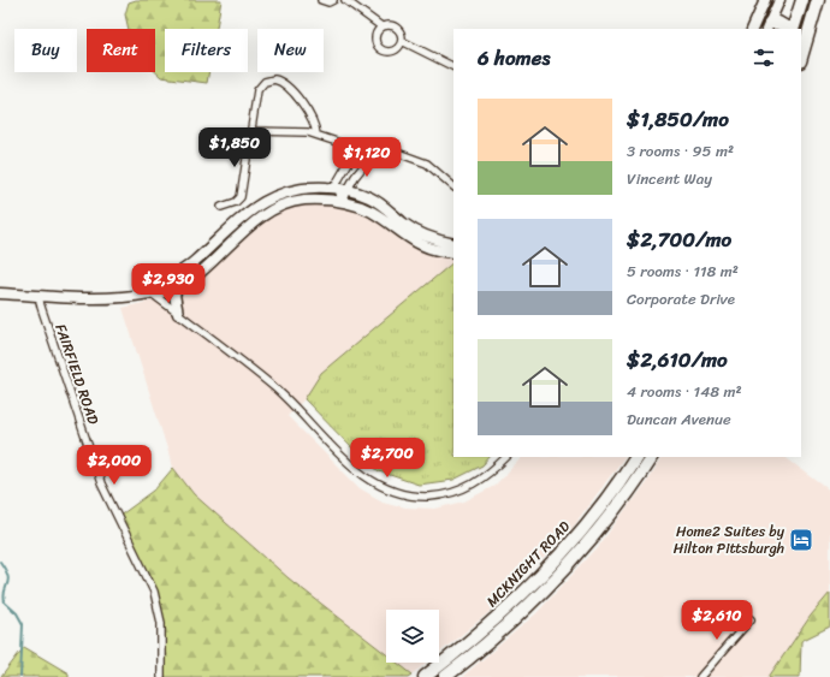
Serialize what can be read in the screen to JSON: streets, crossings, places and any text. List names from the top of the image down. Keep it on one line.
{"streets":{"highway":["MCKNIGHT ROAD"],"street":["FAIRFIELD ROAD"]},"places":{"hotel":["Home2 Suites by Hilton Pittsburgh"]},"page":{"chip":["Buy","Rent","Filters","New"],"heading":"6 homes","list":[{"name":"$1,850/mo","note":"3 rooms · 95 m² · Vincent Way"},{"name":"$2,700/mo","note":"5 rooms · 118 m² · Corporate Drive"},{"name":"$2,610/mo","note":"4 rooms · 148 m² · Duncan Avenue"}],"price":["$1,850","$1,120","$2,930","$2,700","$2,000","$2,610"]}}
